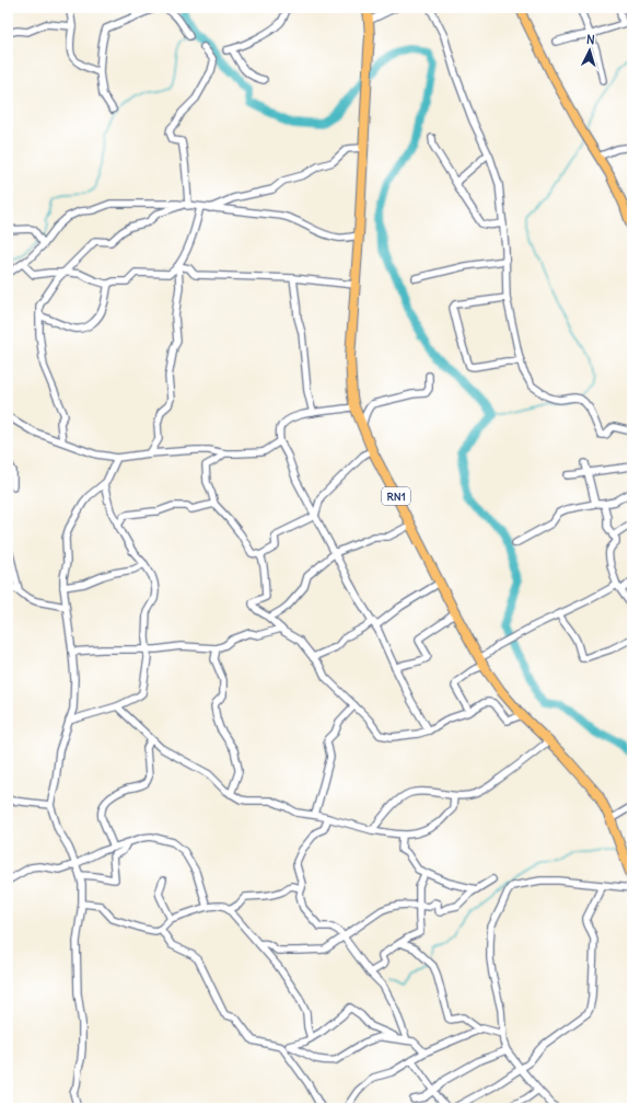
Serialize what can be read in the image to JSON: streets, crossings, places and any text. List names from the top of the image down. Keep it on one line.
{"streets":{"highway":["RN1"]},"north":"top"}
